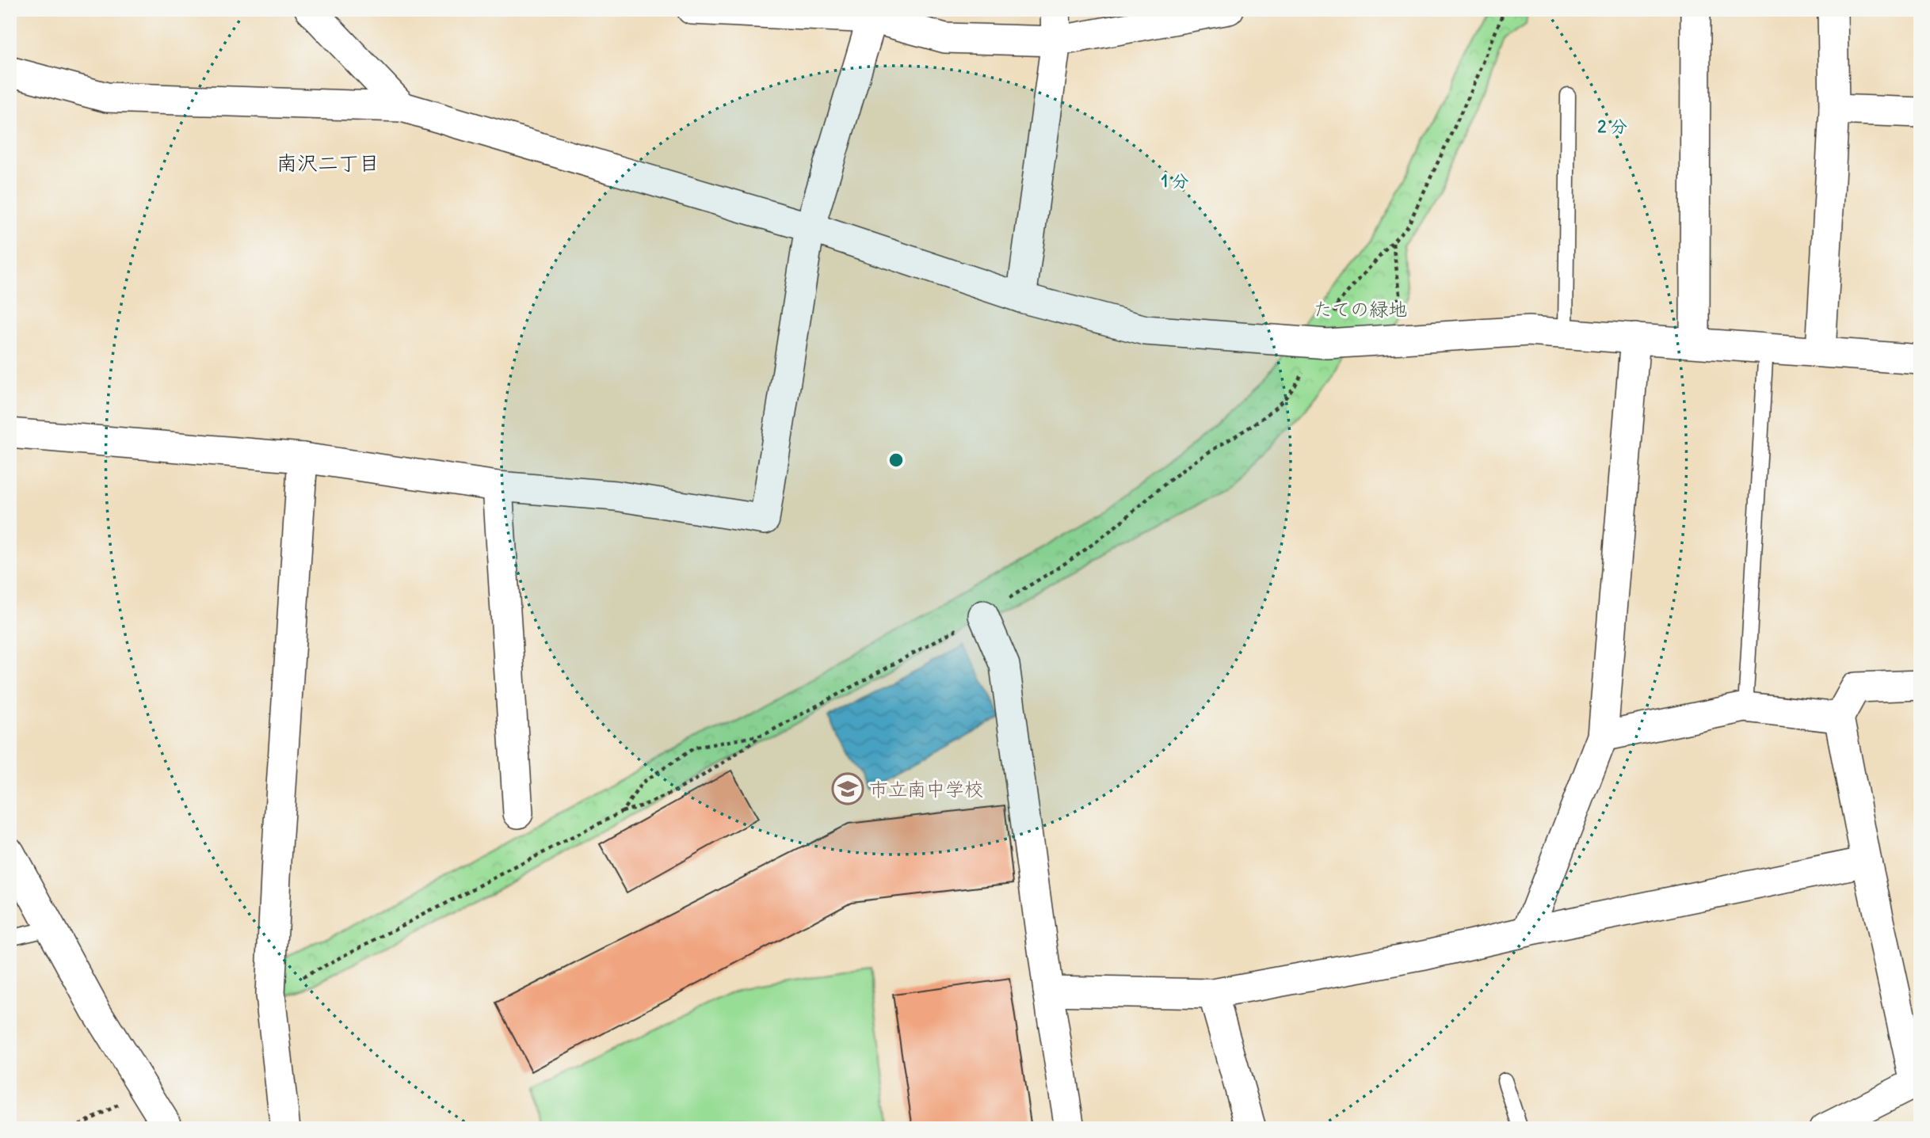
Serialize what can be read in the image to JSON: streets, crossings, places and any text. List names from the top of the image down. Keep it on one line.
{"districts":["南沢二丁目"],"parks":["たての緑地"],"places":{"school or university":["市立南中学校"]},"rings":["2 分","1 分"]}
